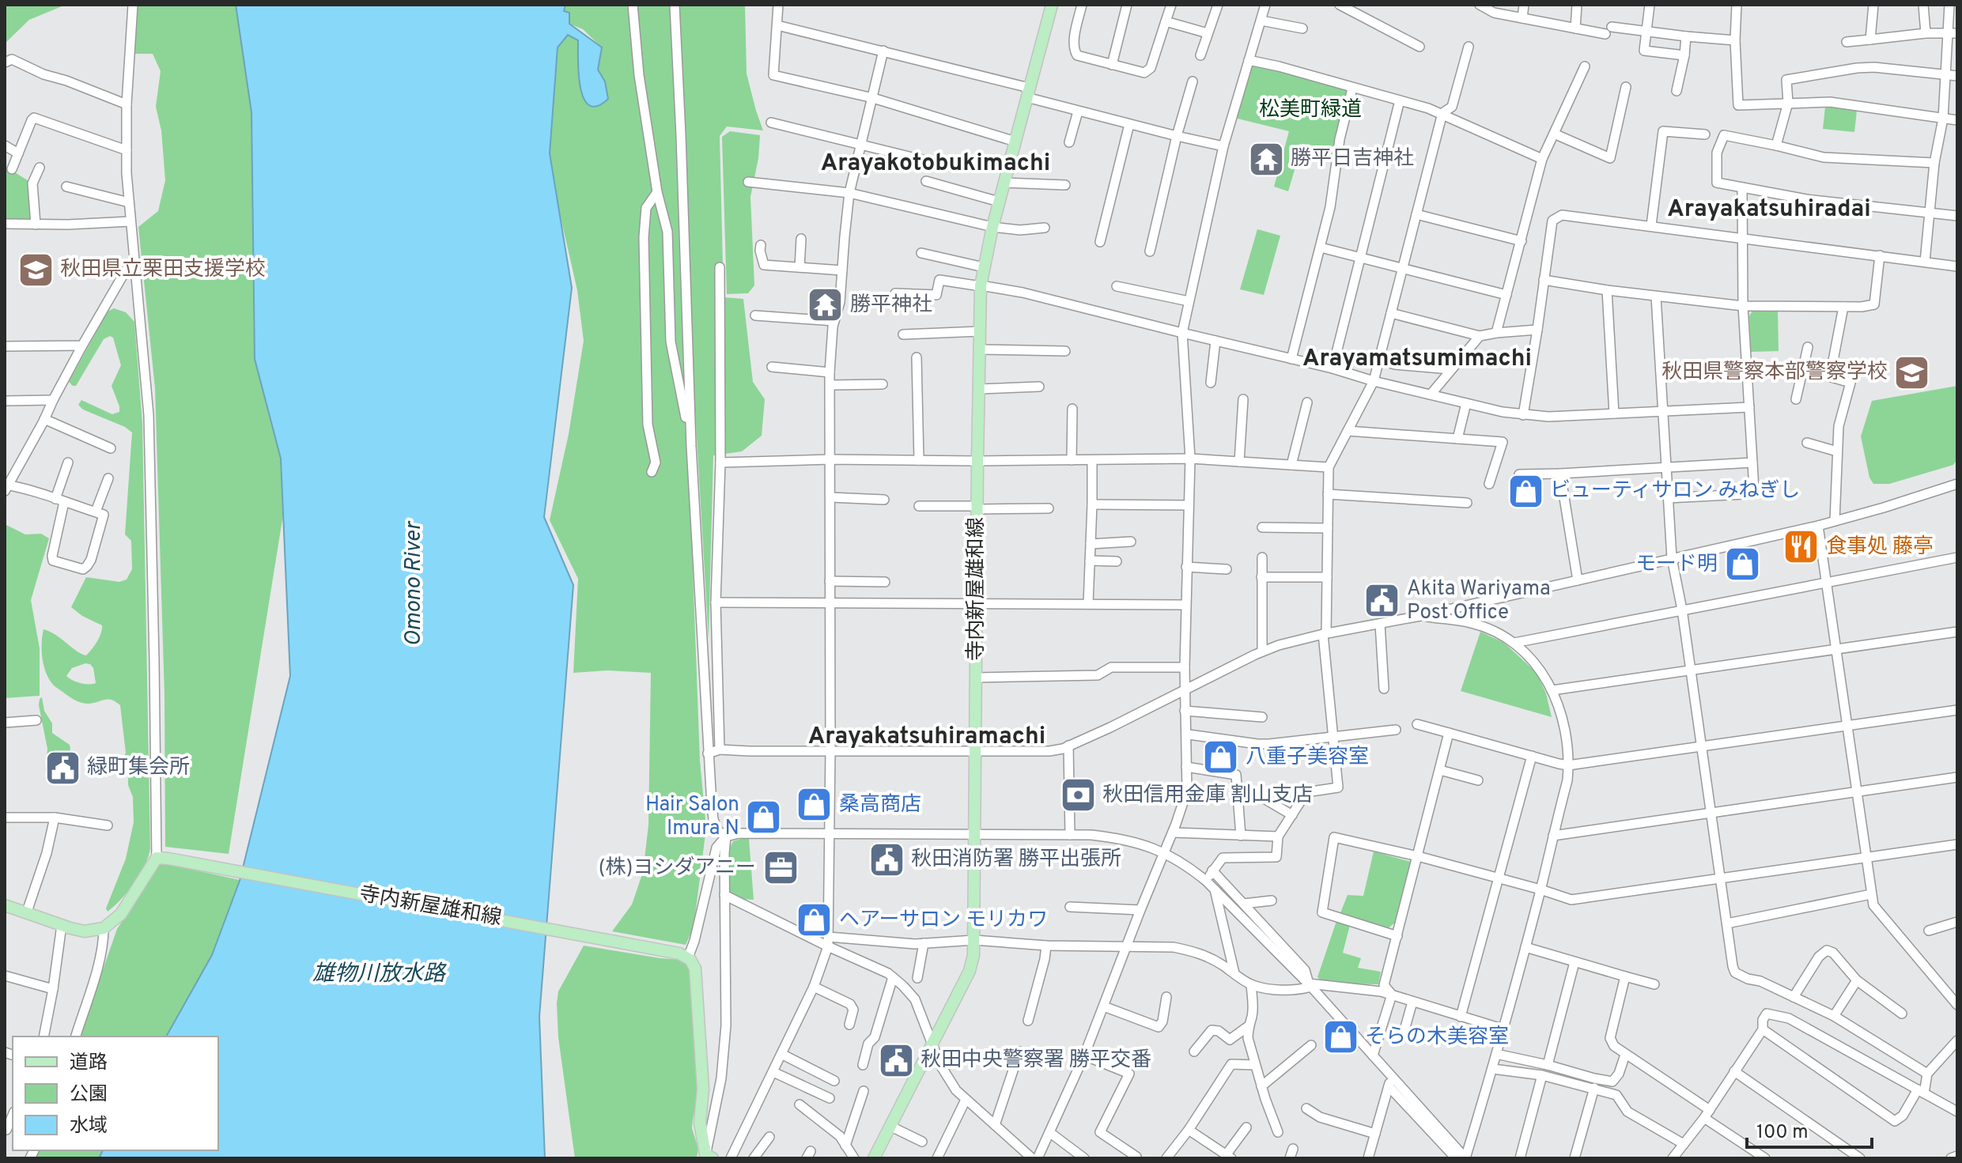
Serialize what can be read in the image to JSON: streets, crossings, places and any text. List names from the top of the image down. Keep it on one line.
{"streets":{"main road":["寺内新屋雄和線"]},"districts":["Arayakotobukimachi","Arayakatsuhiradai","Arayamatsumimachi","Arayakatsuhiramachi"],"water":["Omono River","雄物川放水路"],"parks":["松美町緑道"],"places":{"temple":["勝平日吉神社","勝平神社"],"school or university":["秋田県立栗田支援学校","秋田県警察本部警察学校"],"shop":["ビューティサロン みねぎし","モード明","八重子美容室","桑高商店","Hair Salon Imura N","ヘアーサロン モリカワ","そらの木美容室"],"restaurant":["食事処 藤亭"],"public building":["Akita Wariyama Post Office","緑町集会所","秋田消防署 勝平出張所","秋田中央警察署 勝平交番"],"bank":["秋田信用金庫 割山支店"],"office":["(株)ヨシダアニー"]},"legend":["道路","公園","水域"],"scale_bar":"100 m"}
